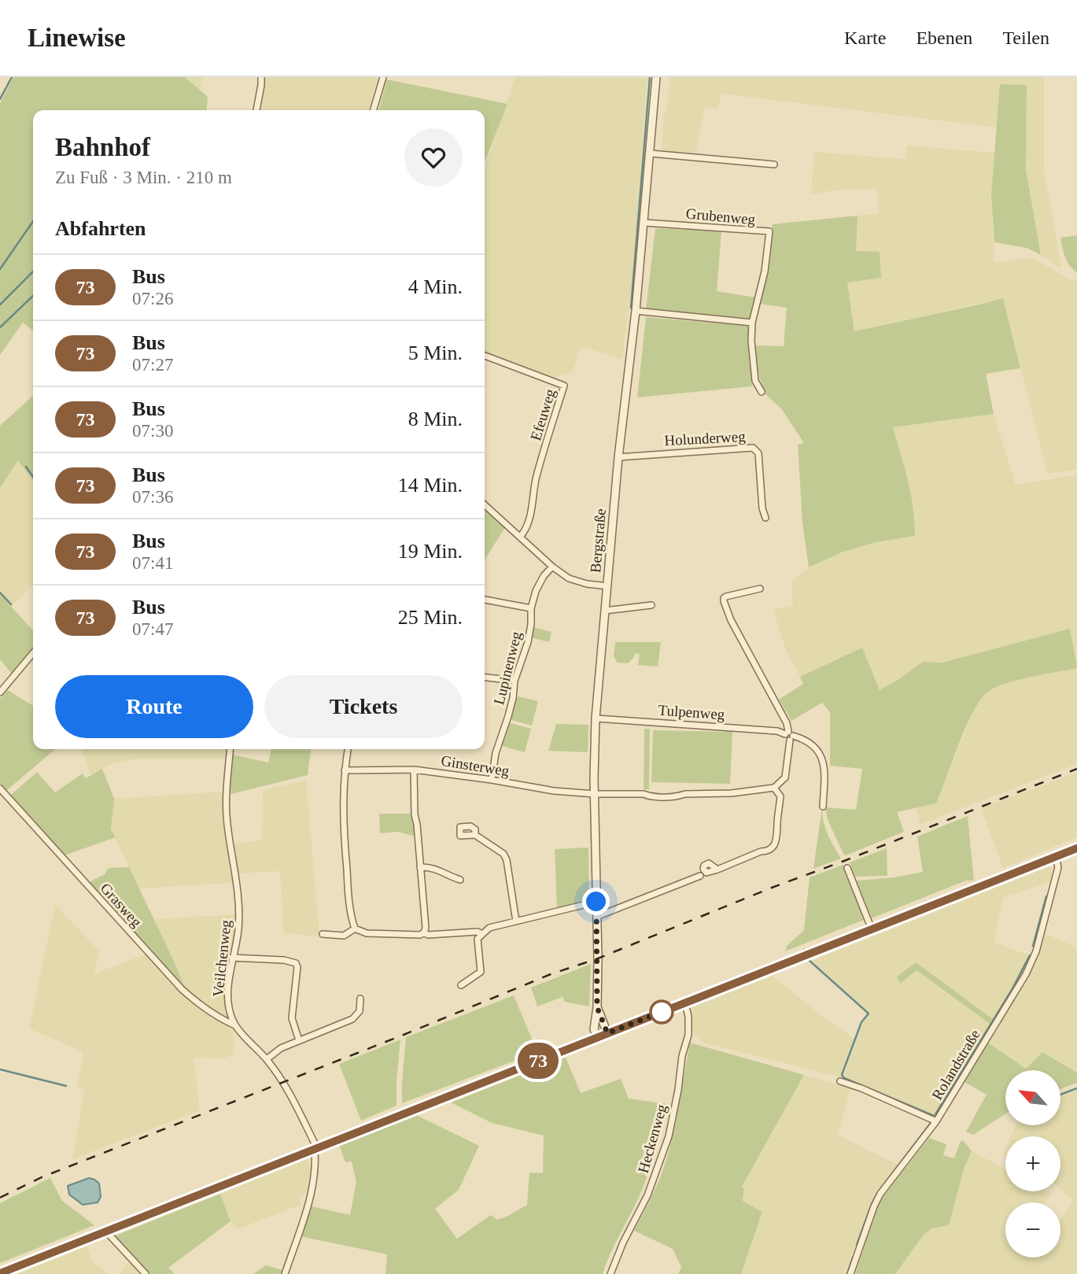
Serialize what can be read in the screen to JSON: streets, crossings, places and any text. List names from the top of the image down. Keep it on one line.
{"streets":{"street":["Grubenweg","Efeuweg","Holunderweg","Bergstraße","Lupinenweg","Tulpenweg","Ginsterweg","Grasweg","Veilchenweg","Rolandstraße","Heckenweg"]},"crossings":[["Grubenweg","Bergstraße"],["Holunderweg","Bergstraße"],["Bergstraße","Tulpenweg"],["Bergstraße","Ginsterweg"],["Lupinenweg","Ginsterweg"],["Grasweg","Veilchenweg"]],"lines":["bus line 73"],"north":"top left","page":{"header":"Linewise","nav":["Karte","Ebenen","Teilen"],"on_map":"73","heading":[["Bahnhof","Zu Fuß · 3 Min. · 210 m"],"Abfahrten"],"list":[{"mark":"73","name":"Bus","note":"07:26","value":"4 Min."},{"mark":"73","name":"Bus","note":"07:27","value":"5 Min."},{"mark":"73","name":"Bus","note":"07:30","value":"8 Min."},{"mark":"73","name":"Bus","note":"07:36","value":"14 Min."},{"mark":"73","name":"Bus","note":"07:41","value":"19 Min."},{"mark":"73","name":"Bus","note":"07:47","value":"25 Min."}],"buttons":["Route","Tickets"],"map_buttons":["+","−"]}}
